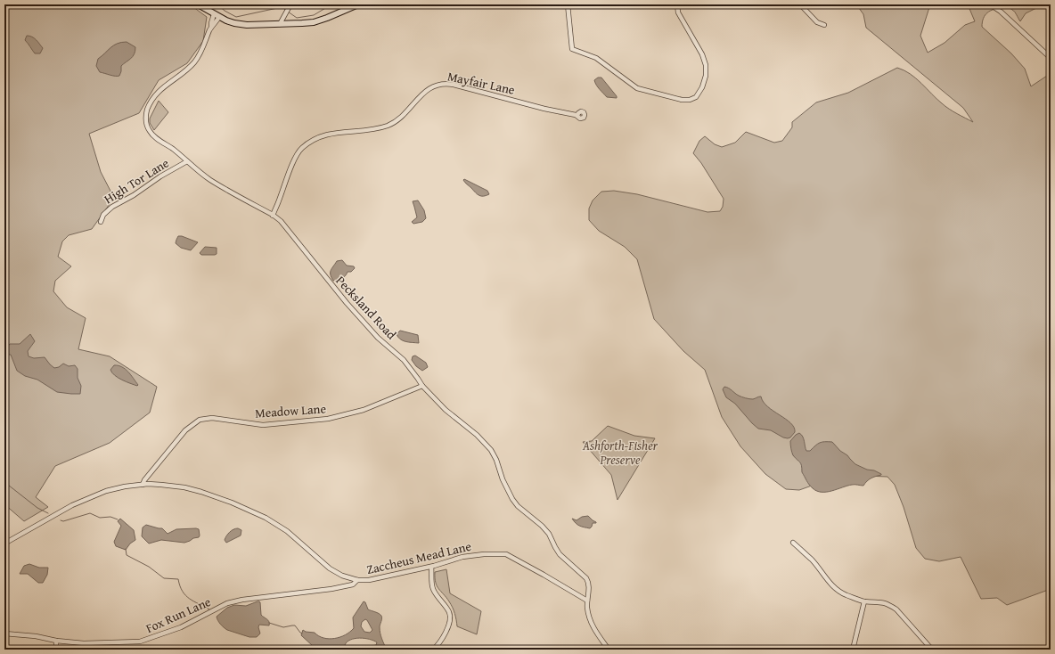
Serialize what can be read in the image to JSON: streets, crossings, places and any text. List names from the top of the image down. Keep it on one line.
{"streets":{"street":["Mayfair Lane","High Tor Lane","Pecksland Road","Meadow Lane","Zaccheus Mead Lane","Fox Run Lane"]},"crossings":[["Mayfair Lane","Pecksland Road"],["High Tor Lane","Pecksland Road"],["Pecksland Road","Meadow Lane"],["Pecksland Road","Zaccheus Mead Lane"],["Meadow Lane","Zaccheus Mead Lane"],["Zaccheus Mead Lane","Fox Run Lane"]],"parks":["Ashforth-Fisher Preserve"]}
